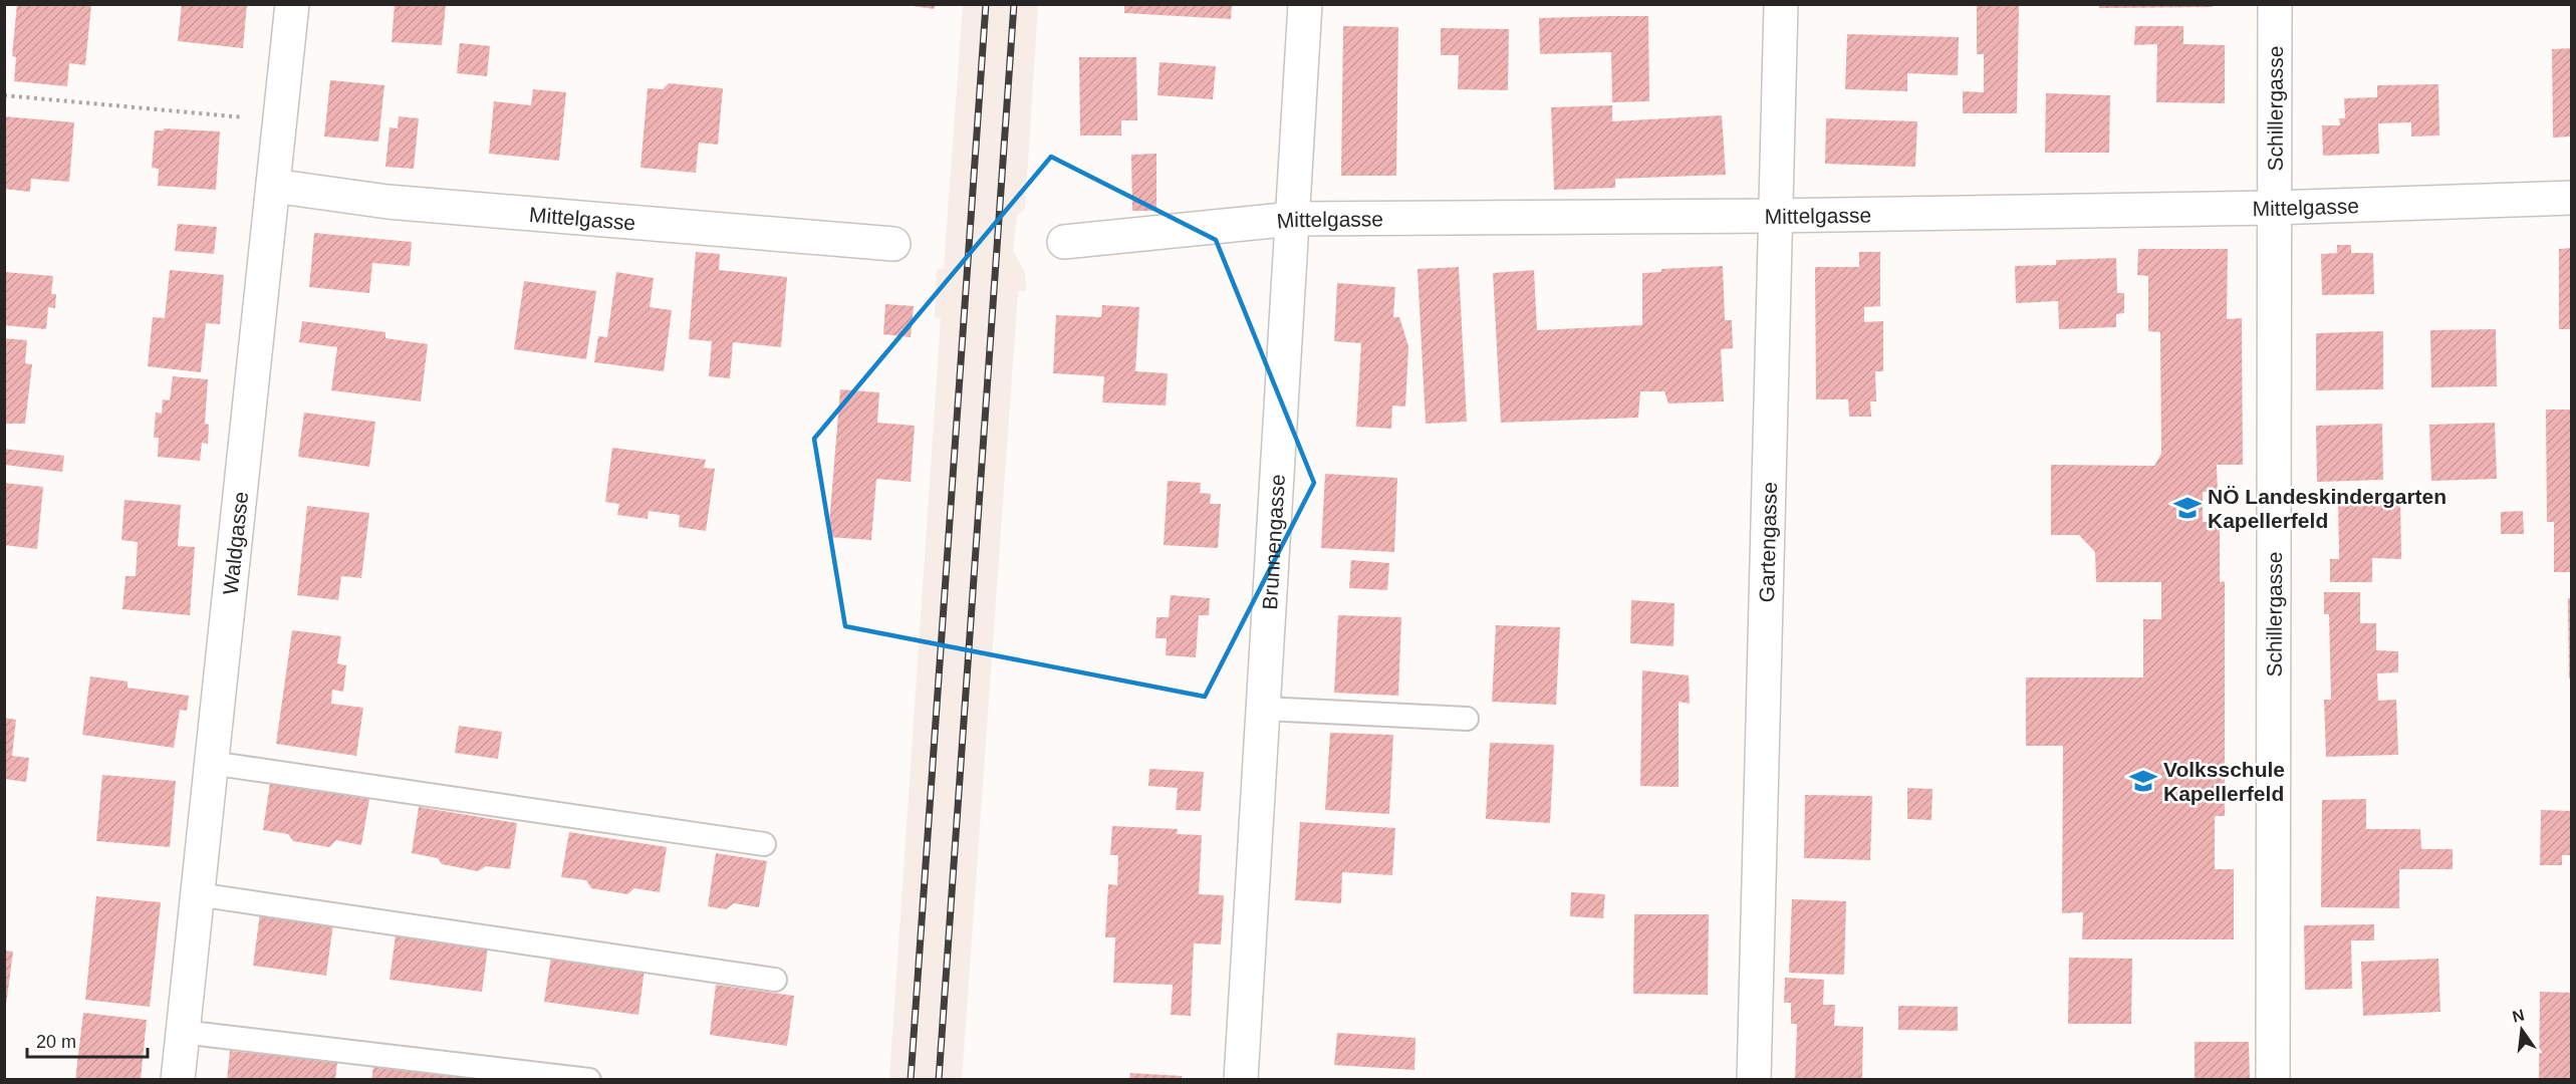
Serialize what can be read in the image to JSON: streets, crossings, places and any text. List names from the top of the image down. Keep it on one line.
{"streets":{"street":["Schillergasse","Mittelgasse","Waldgasse","Brunnengasse","Gartengasse"]},"crossings":[["Schillergasse","Mittelgasse"],["Mittelgasse","Waldgasse"],["Mittelgasse","Brunnengasse"],["Mittelgasse","Gartengasse"]],"places":{"school or university":["NÖ Landeskindergarten Kapellerfeld","Volksschule Kapellerfeld"]},"scale_bar":"20 m","north":"top"}
